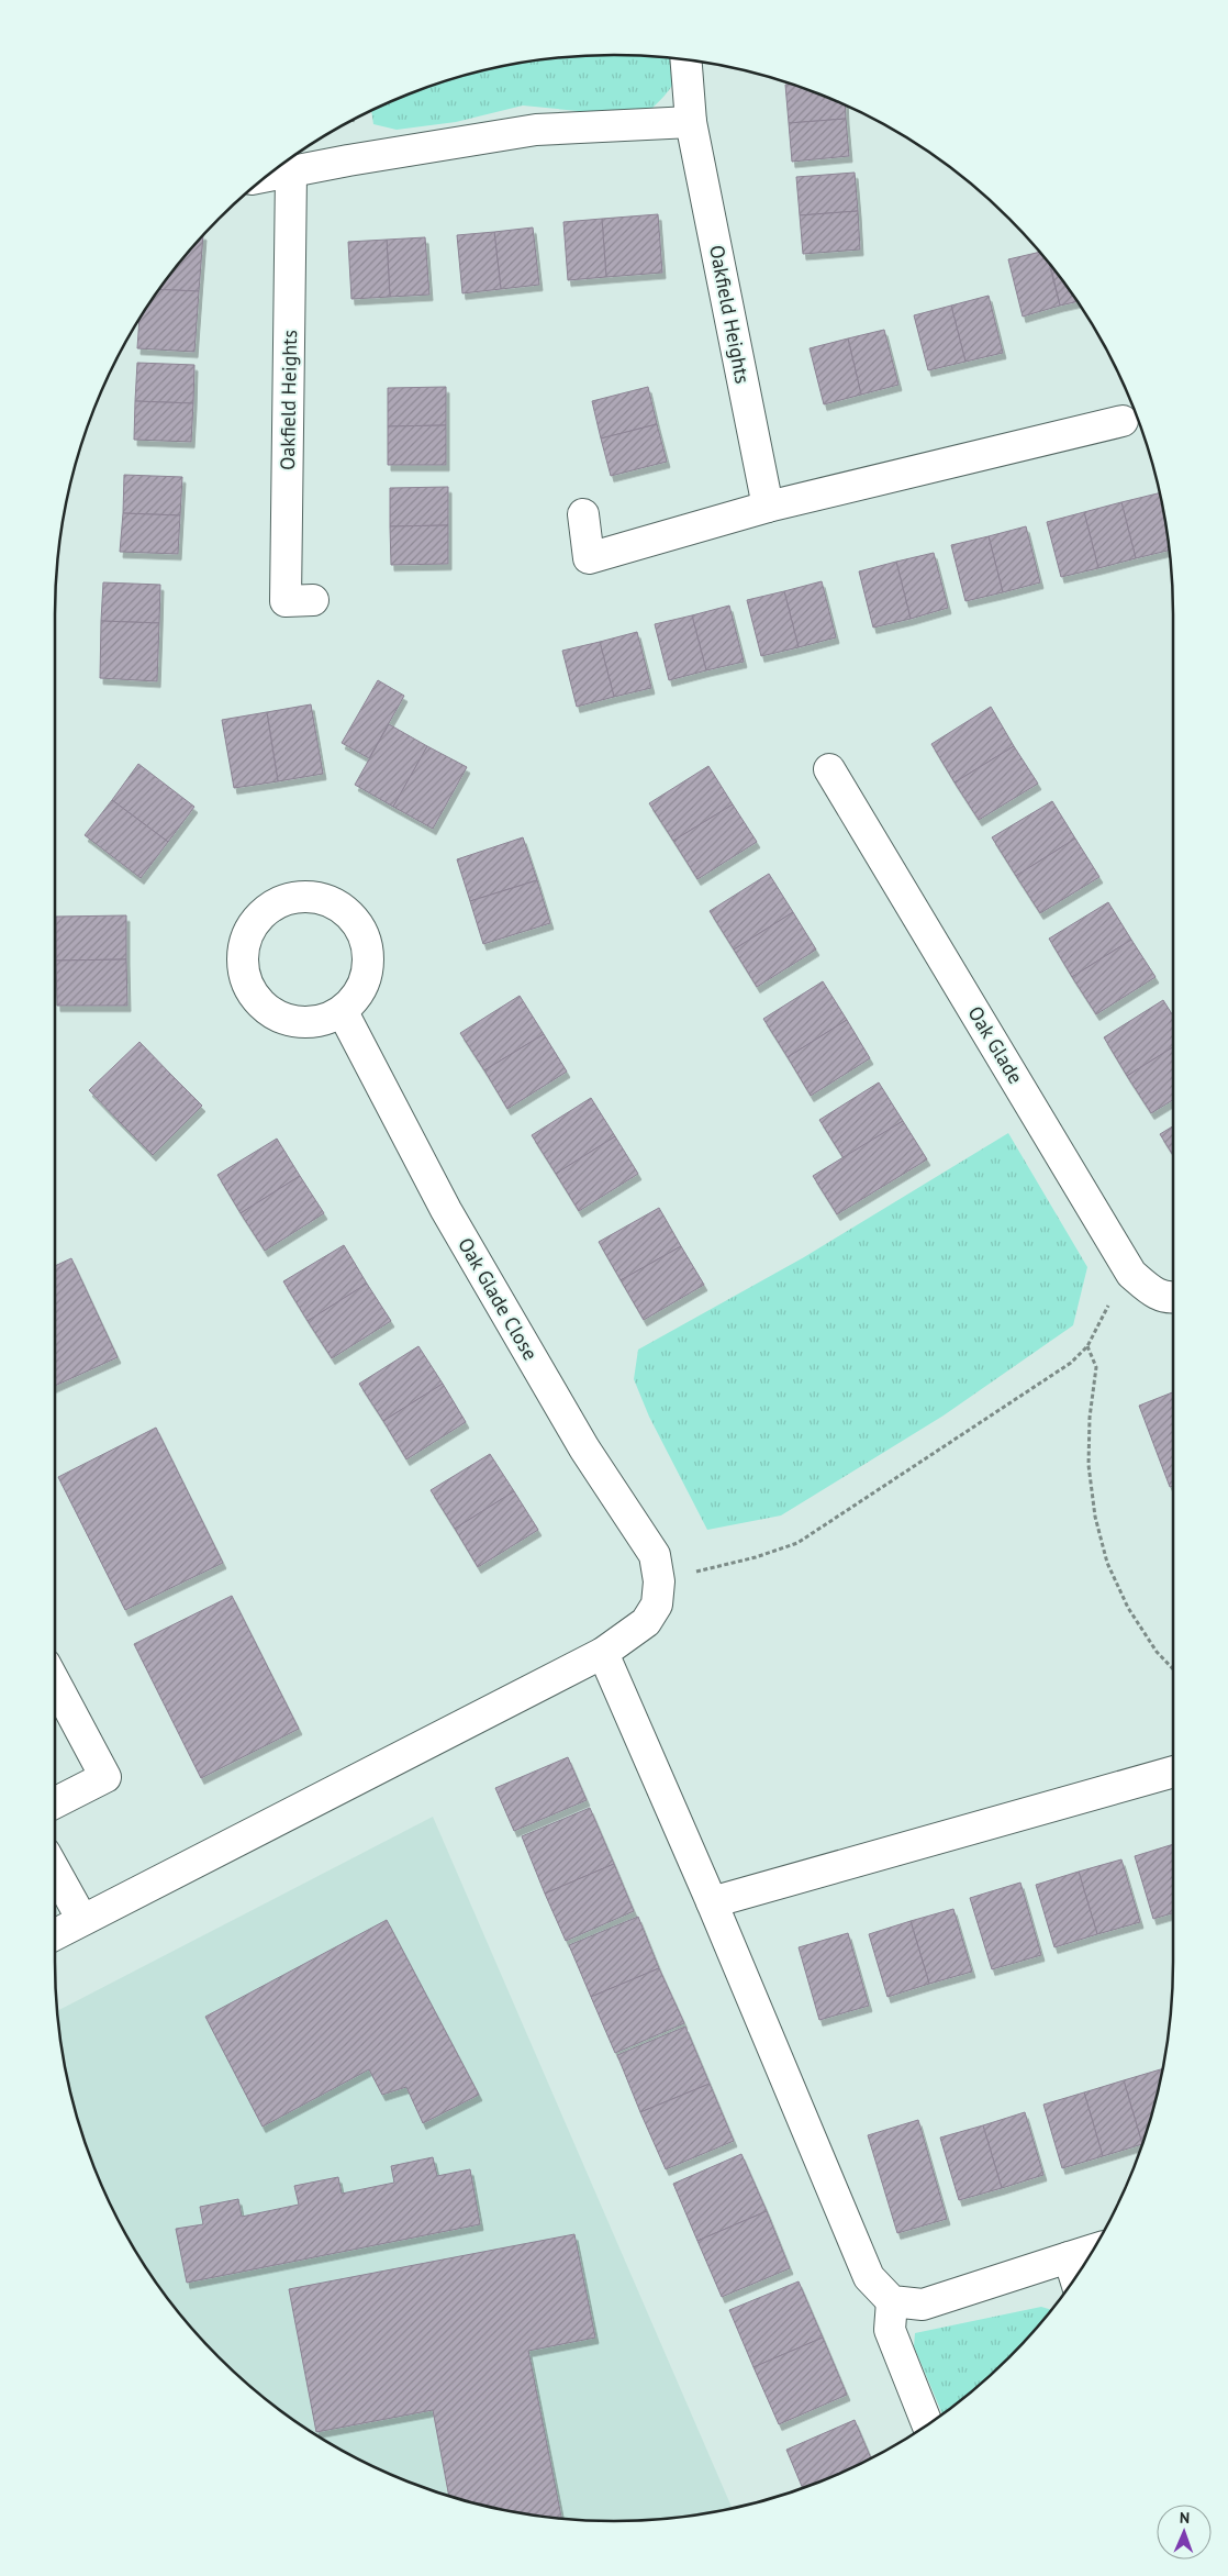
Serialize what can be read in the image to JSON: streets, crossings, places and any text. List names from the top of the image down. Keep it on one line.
{"streets":{"street":["Oakfield Heights","Oak Glade","Oak Glade Close"]},"north":"top"}
